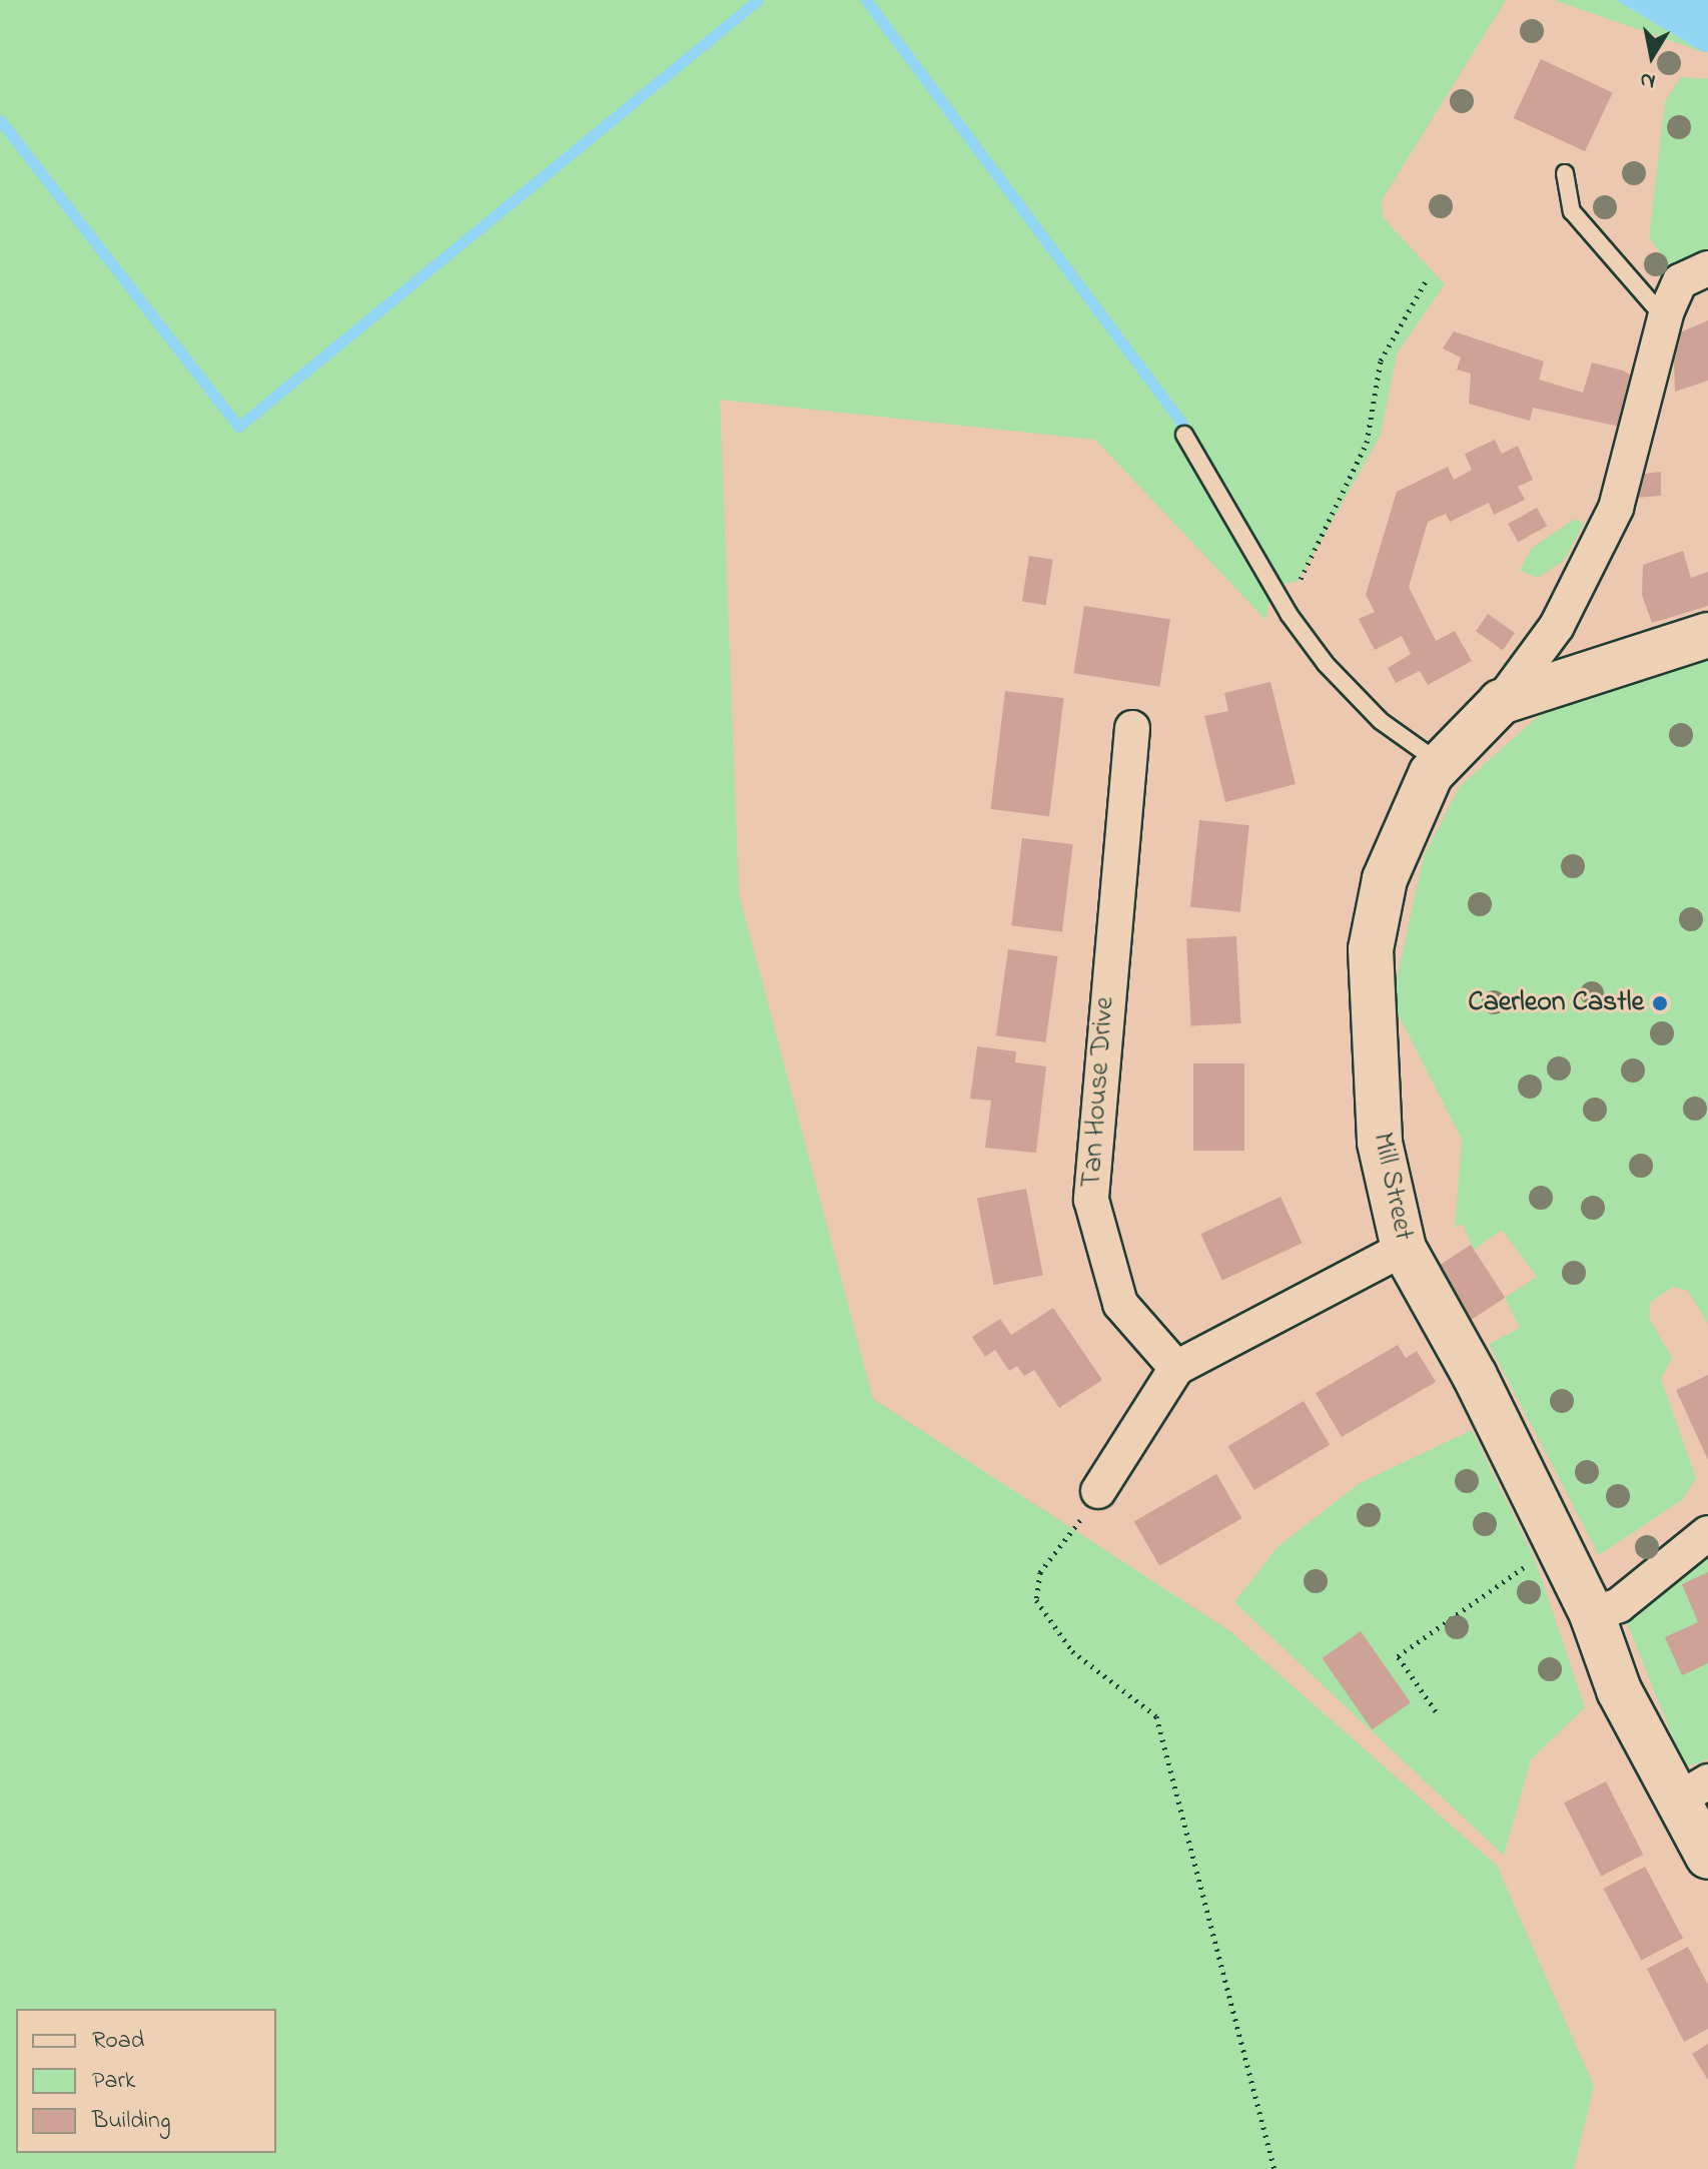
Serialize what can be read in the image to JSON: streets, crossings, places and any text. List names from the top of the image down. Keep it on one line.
{"streets":{"main road":["Mill Street"],"street":["Tan House Drive"]},"places":["Caerleon Castle"],"legend":["Road","Park","Building"],"north":"bottom"}
